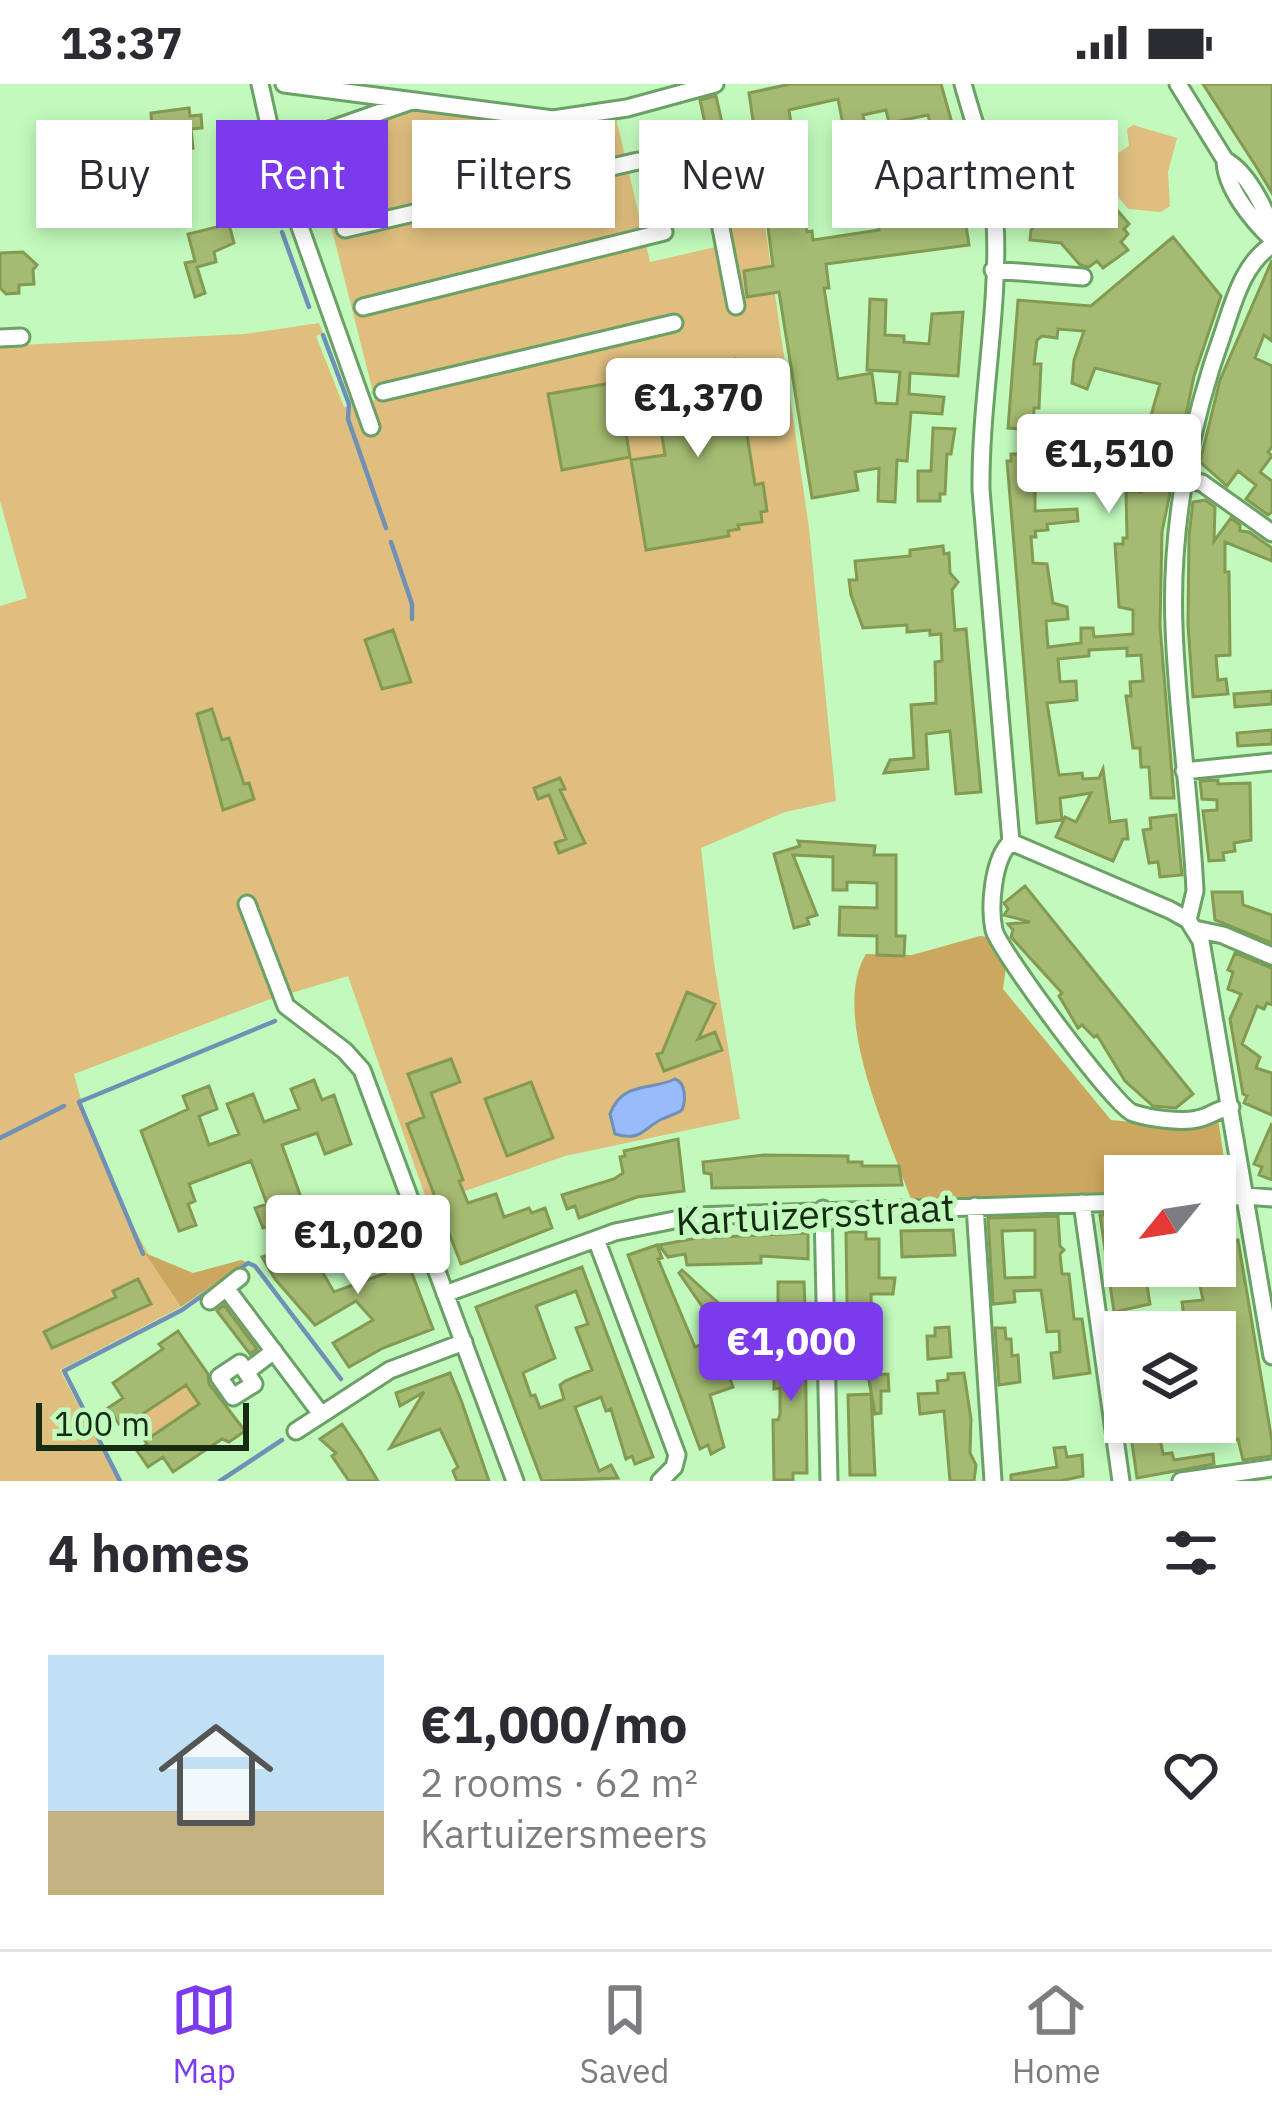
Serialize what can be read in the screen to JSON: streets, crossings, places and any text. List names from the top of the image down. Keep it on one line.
{"streets":{"street":["Kartuizersstraat"]},"scale_bar":"100 m","north":"bottom left","page":{"status":"13:37","chip":["Buy","Rent","Filters","New","Apartment"],"price":["€1,370","€1,510","€1,020","€1,000"],"scale":"100 m","heading":"4 homes","list":[{"name":"€1,000/mo","note":"2 rooms · 62 m² · Kartuizersmeers"}],"tabs":["Map","Saved","Home"]}}
